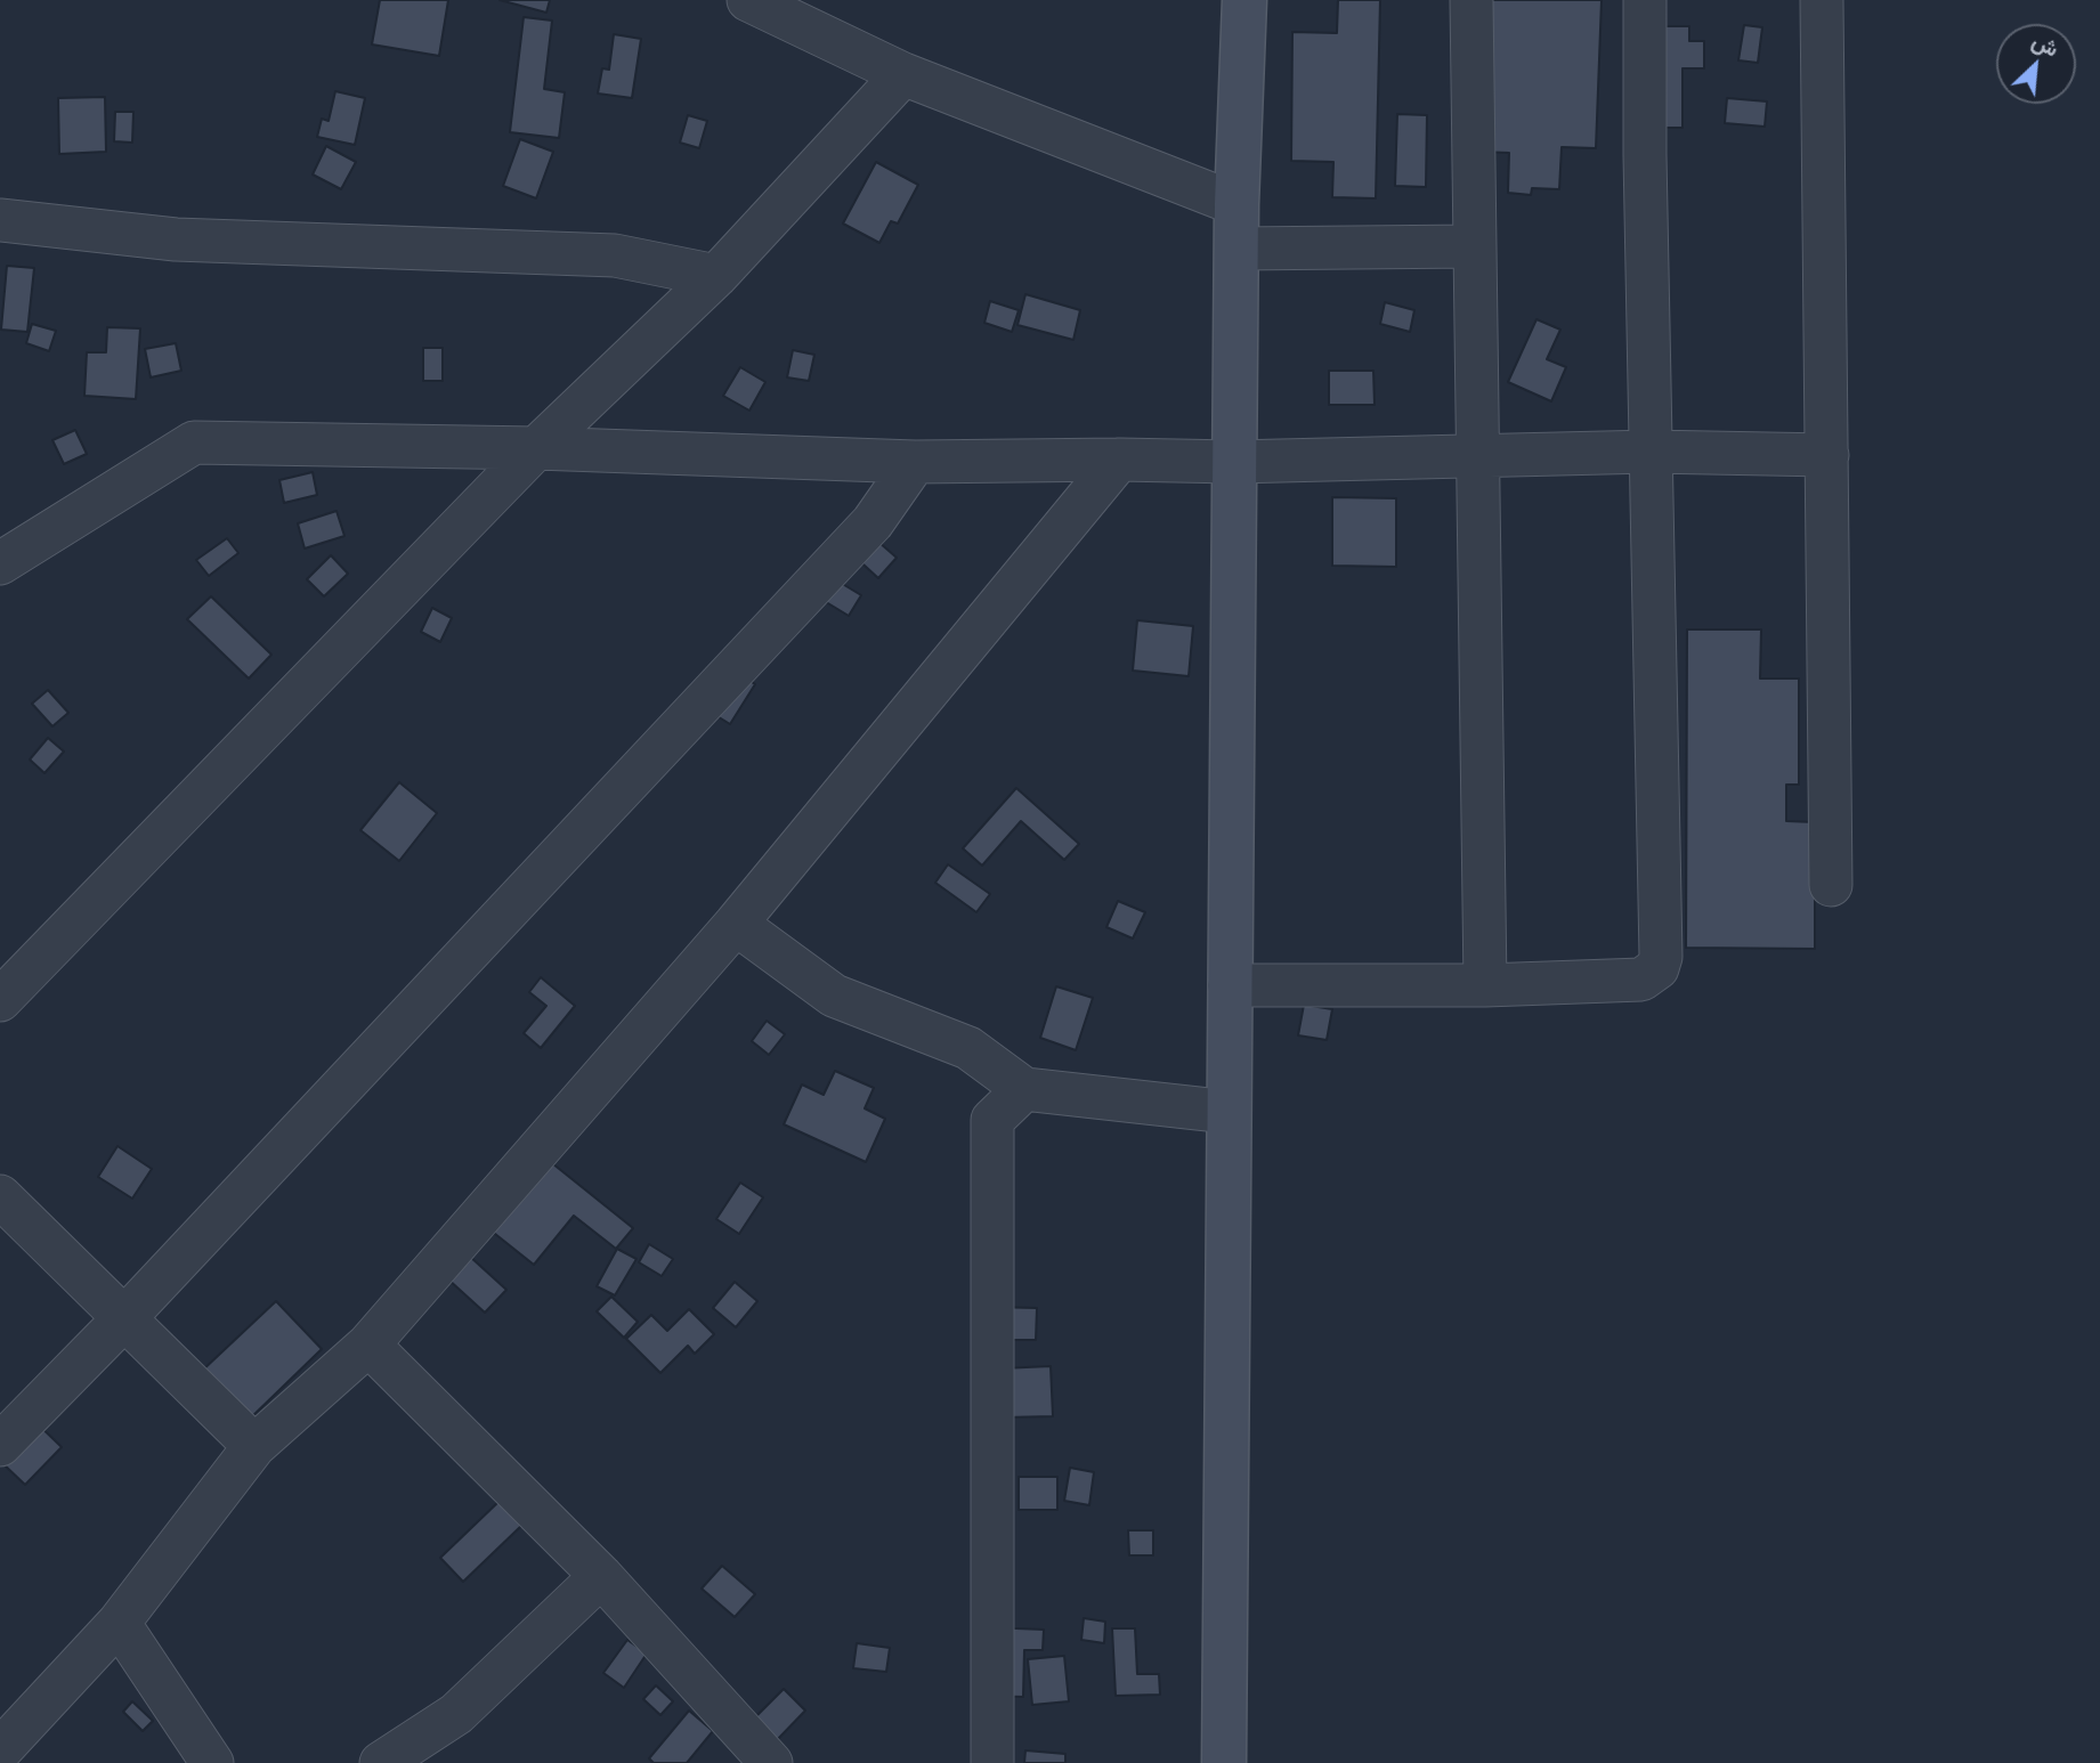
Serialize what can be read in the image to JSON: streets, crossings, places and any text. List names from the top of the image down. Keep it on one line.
{"north":"top right"}
